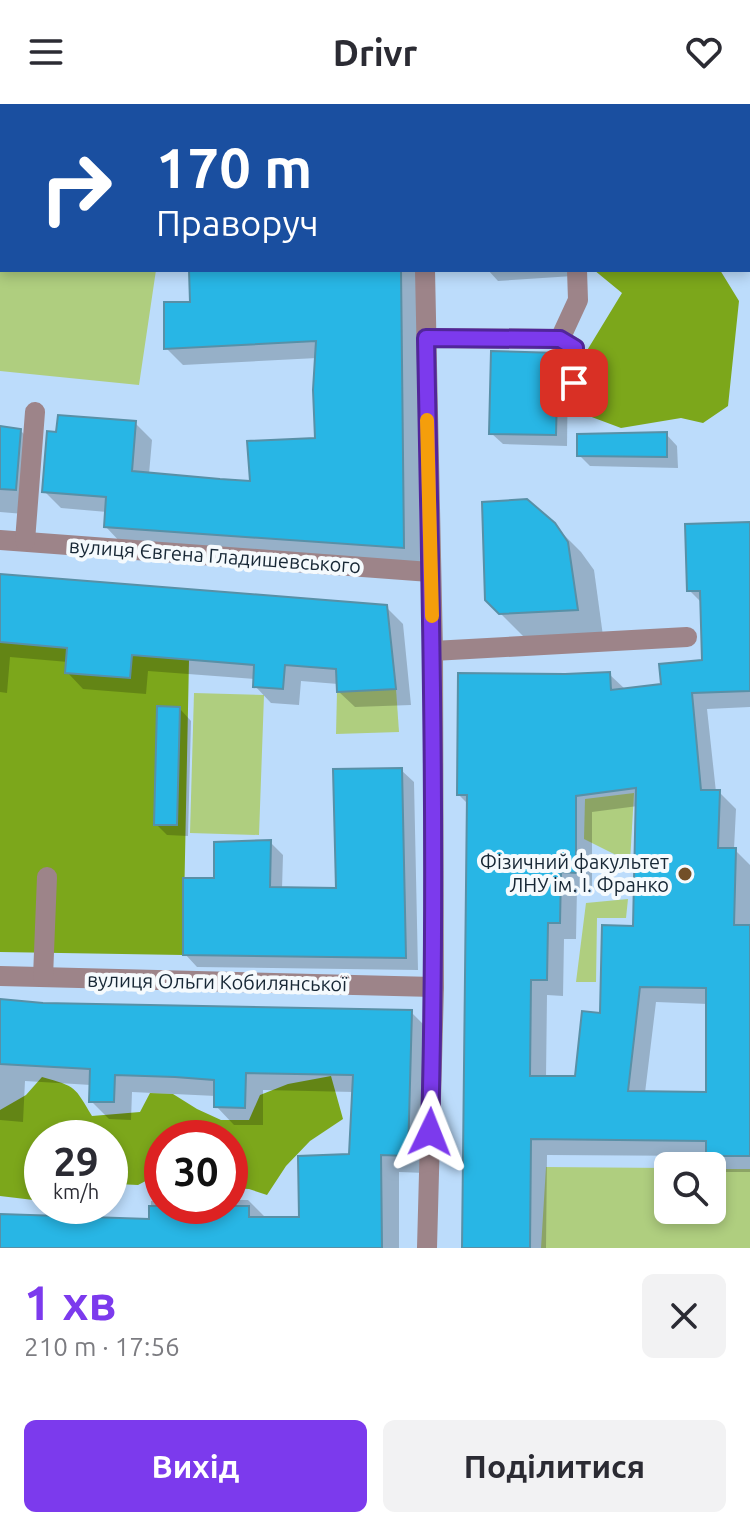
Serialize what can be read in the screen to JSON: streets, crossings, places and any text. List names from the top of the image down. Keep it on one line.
{"streets":{"street":["вулиця Євгена Гладишевського","вулиця Ольги Кобилянської"]},"places":["Фізичний факультет ЛНУ ім. І. Франко"],"page":{"header":"Drivr","turn":["170 m","Праворуч"],"speed":"29 km/h","limit":"30","heading":["1 хв","210 m · 17:56"],"buttons":["Вихід","Поділитися"]}}
